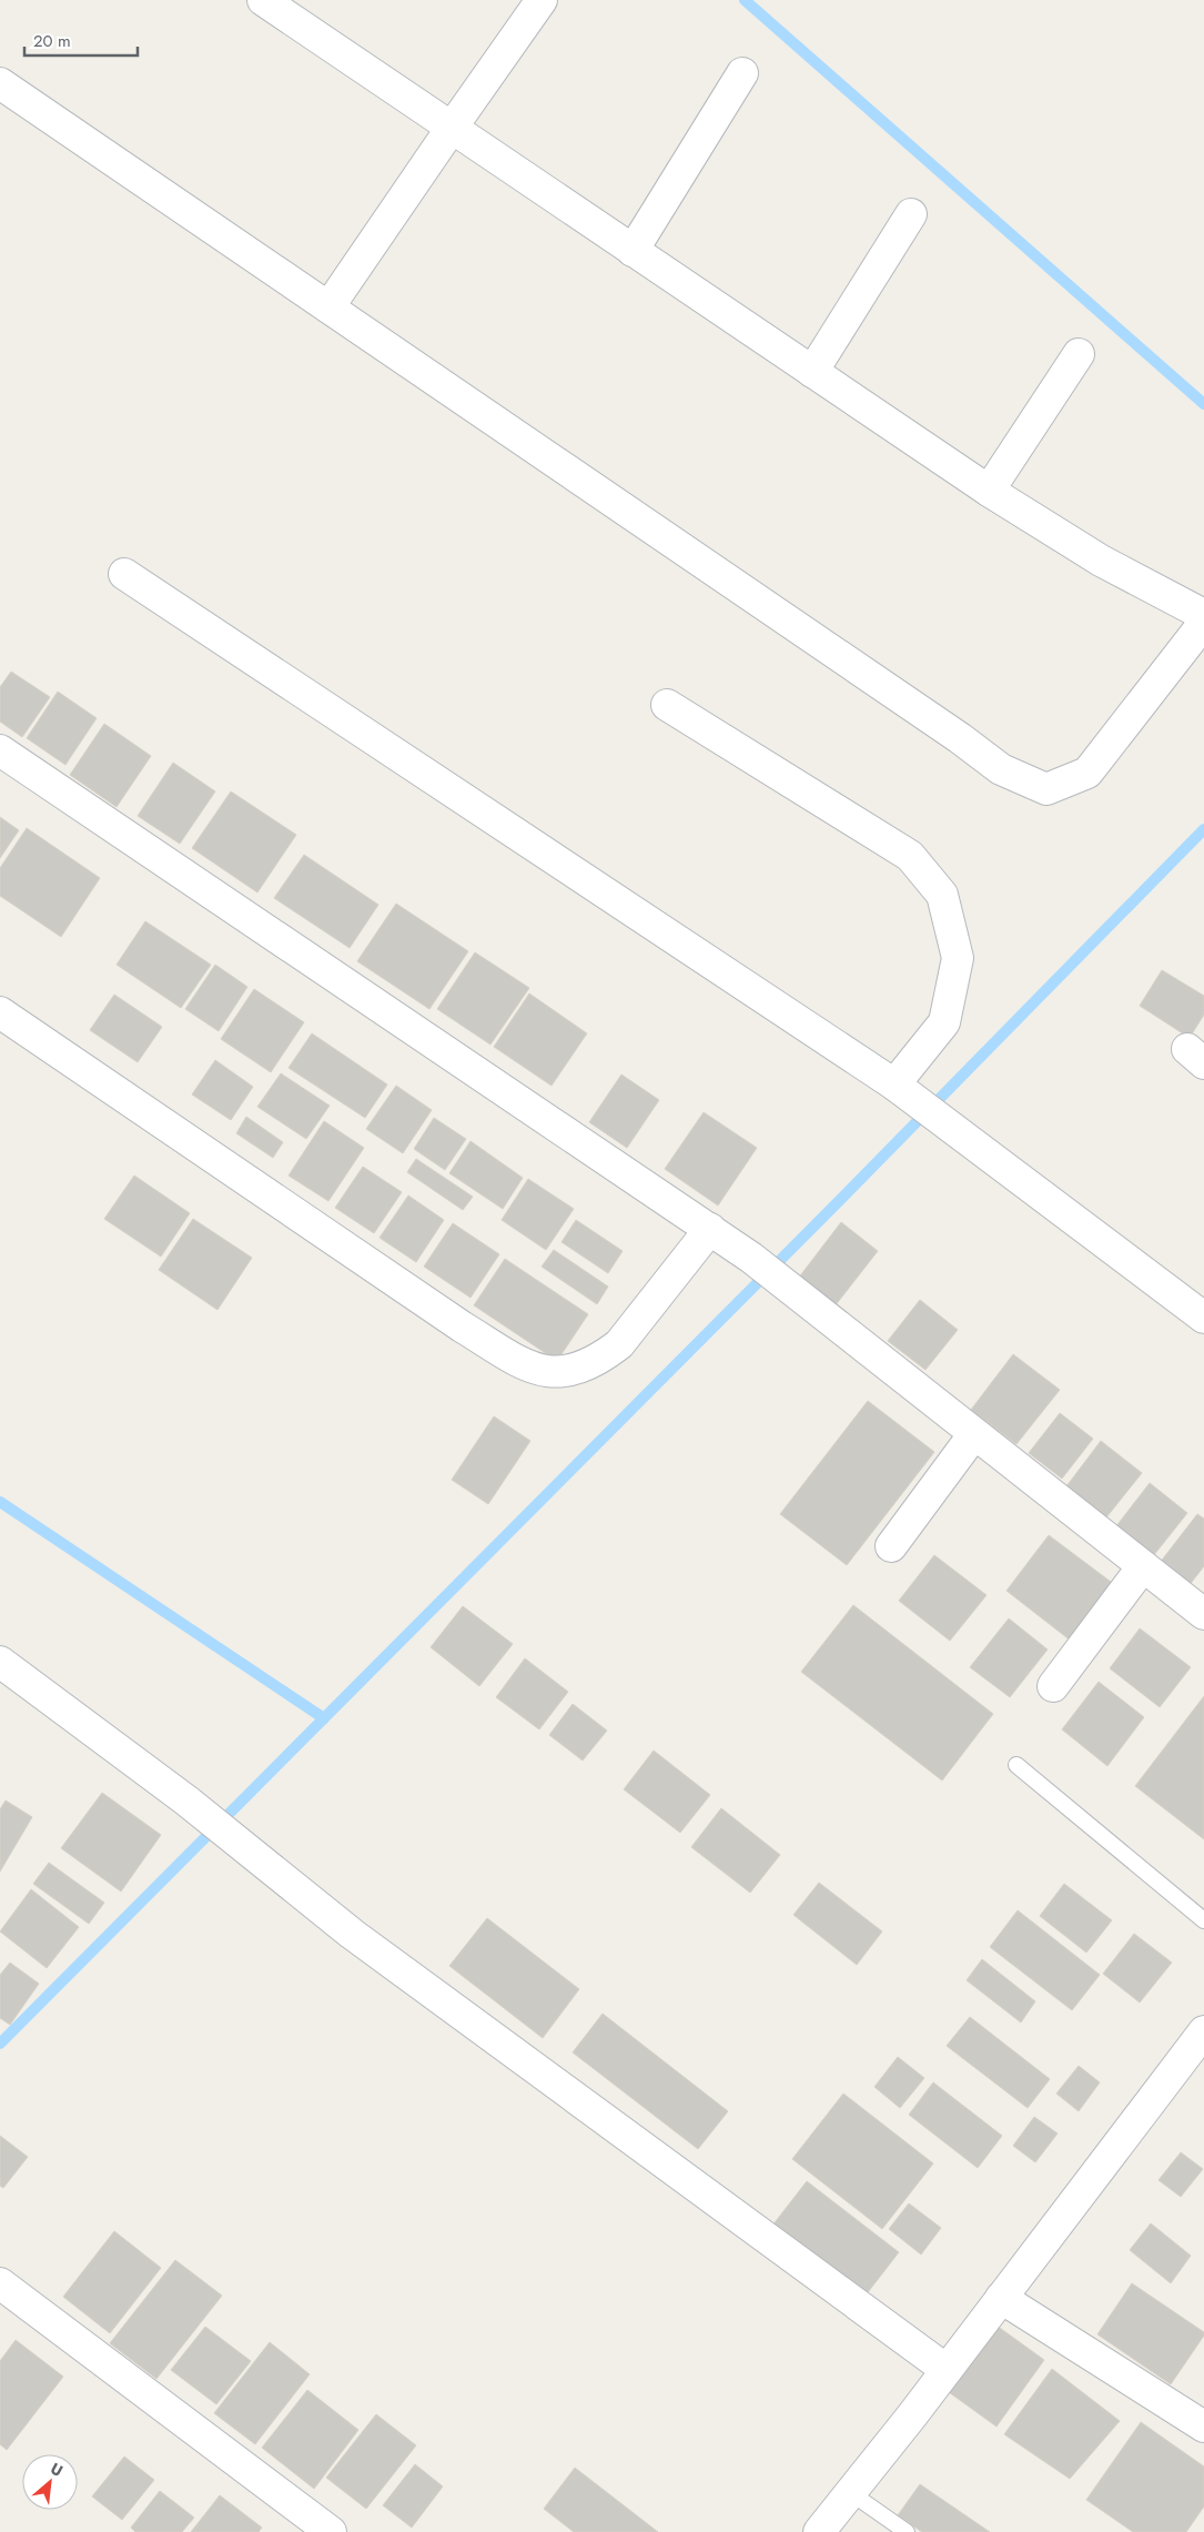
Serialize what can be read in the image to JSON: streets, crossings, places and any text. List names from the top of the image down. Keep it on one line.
{"scale_bar":"20 m","north":"top right"}
